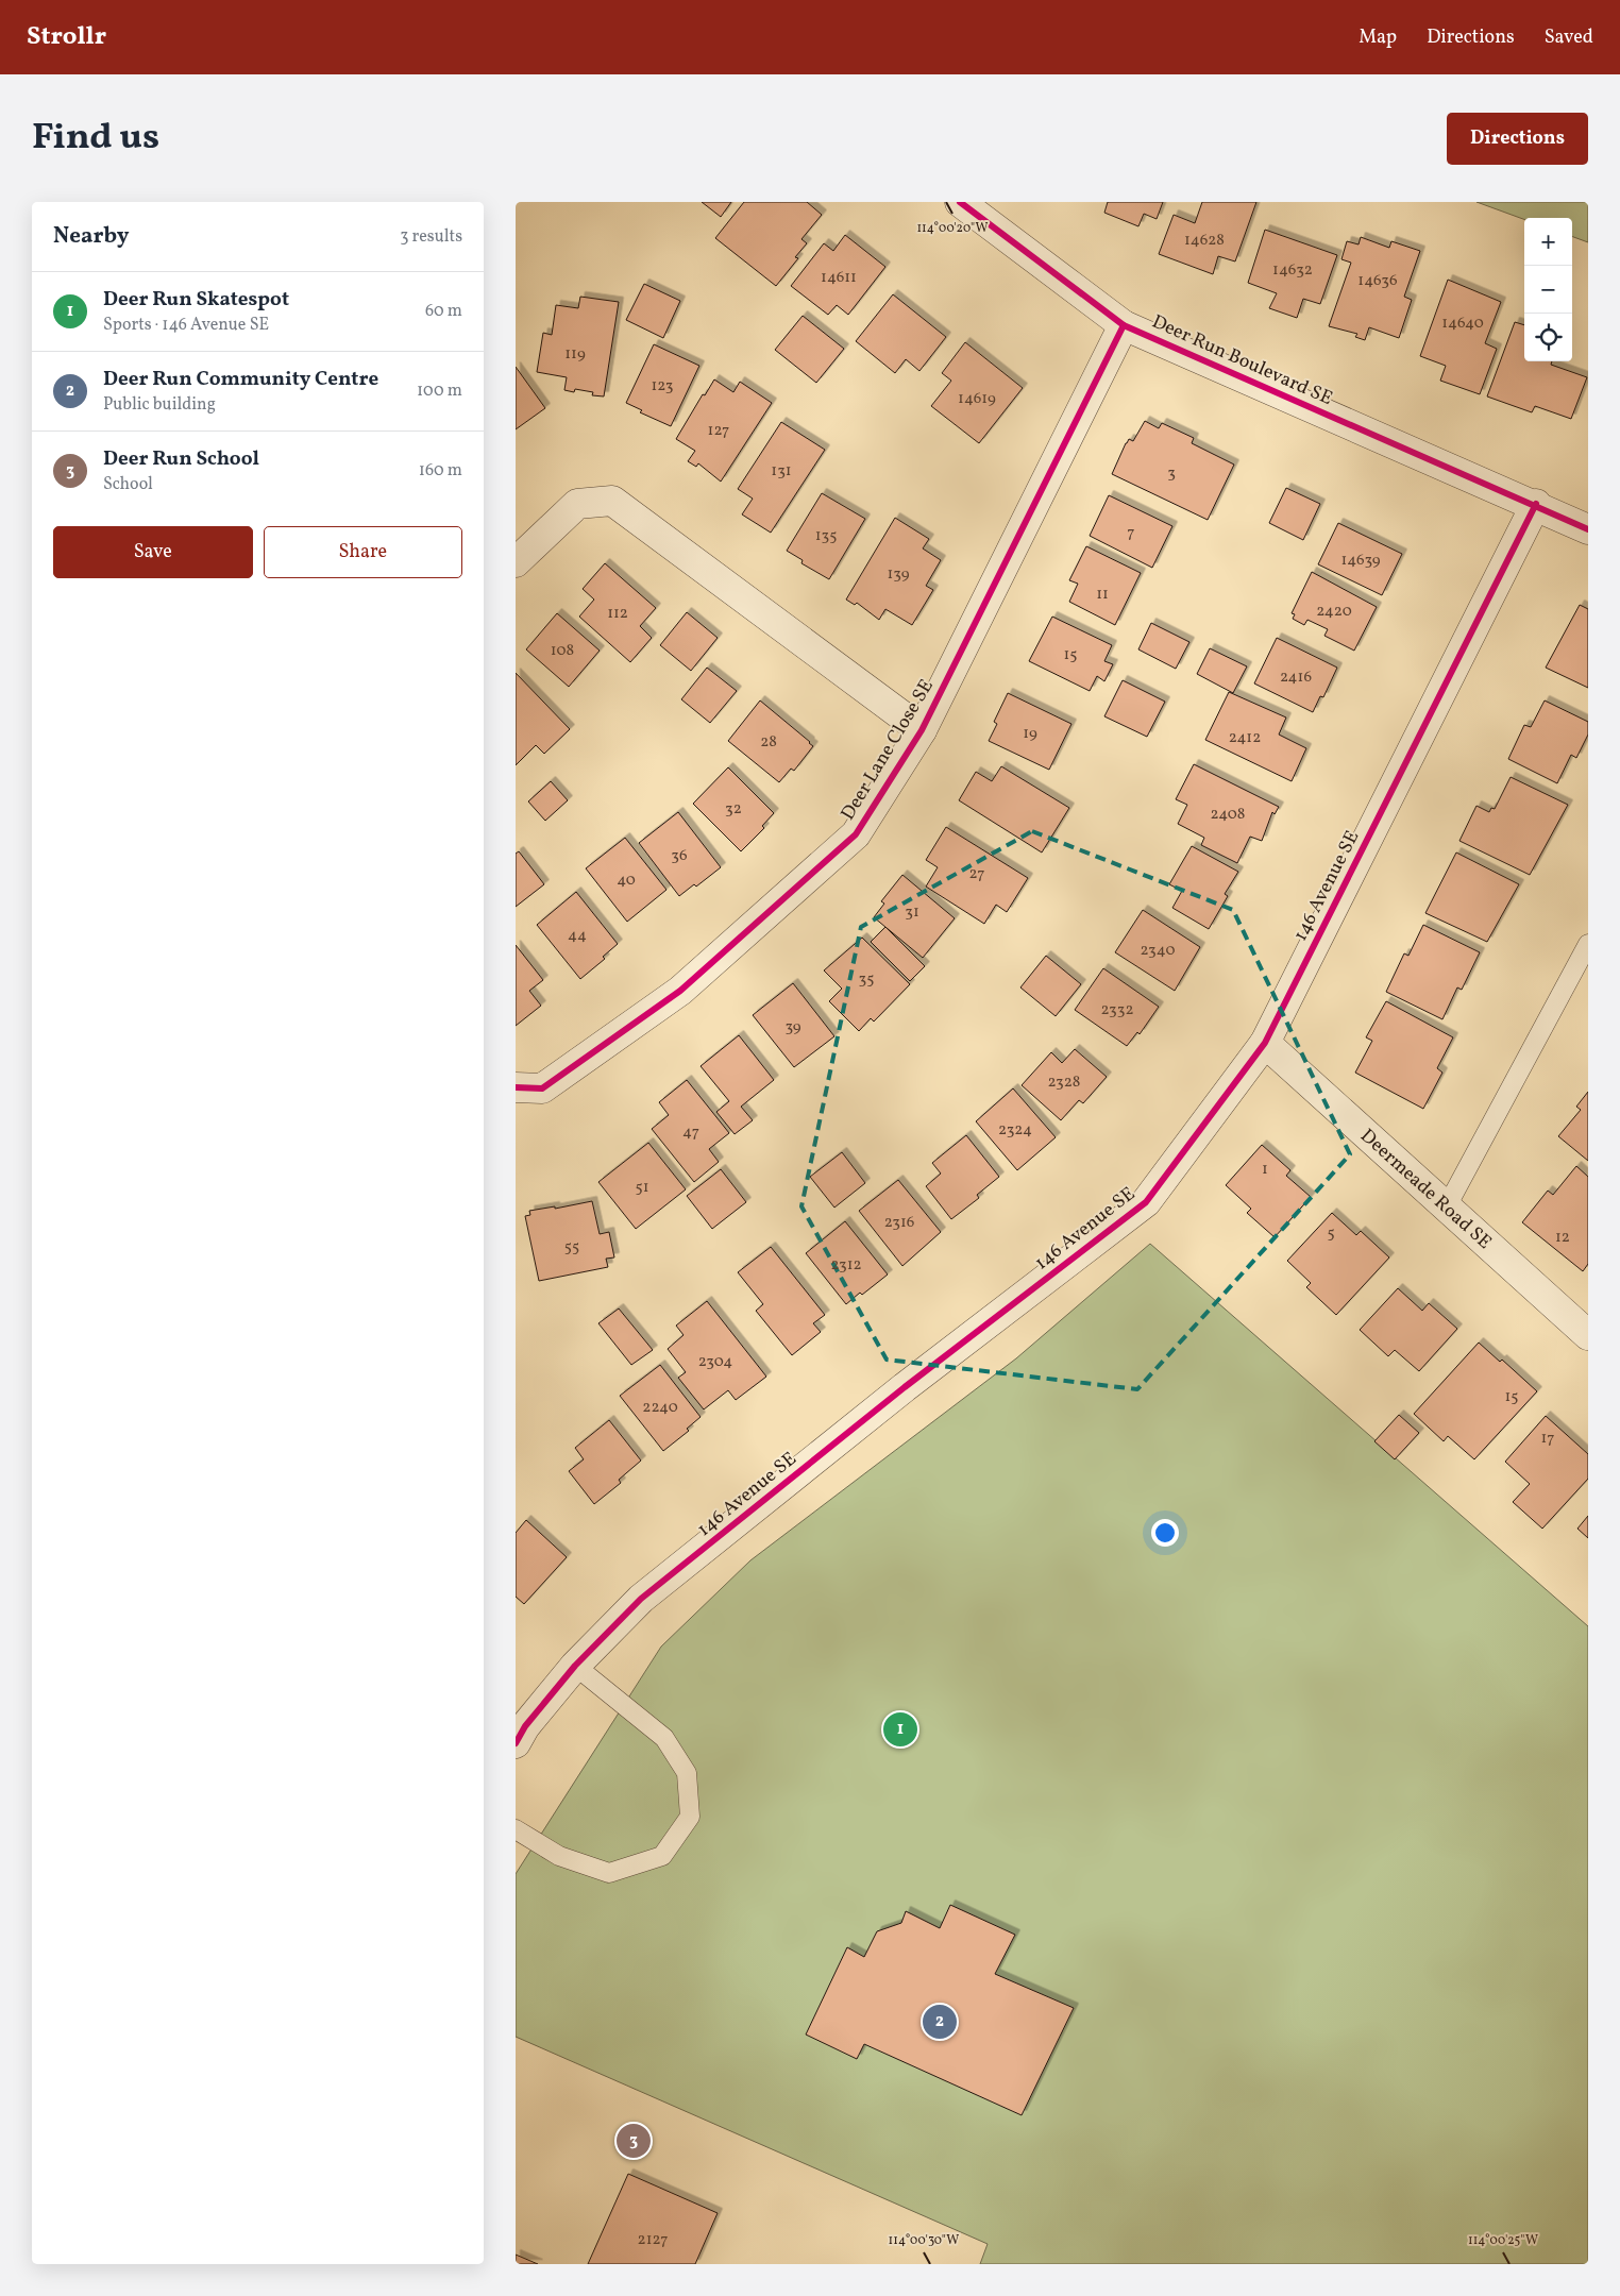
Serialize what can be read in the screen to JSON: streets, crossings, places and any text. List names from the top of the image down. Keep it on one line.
{"streets":{"street":["Deer Run Boulevard SE","Deer Lane Close SE","146 Avenue SE","Deermeade Road SE"]},"crossings":[["Deer Run Boulevard SE","Deer Lane Close SE"],["Deer Run Boulevard SE","146 Avenue SE"],["146 Avenue SE","Deermeade Road SE"]],"house_numbers":["14628","14632","14611","14636","14640","119","123","14619","127","131","3","7","135","14639","139","11","2420","112","108","15","2416","19","2412","28","32","2408","36","27","40","31","44","2340","35","2332","39","2328","2324","47","1","51","2316","5","12","55","2312","2304","15","2240","17","2127"],"page":{"header":"Strollr","nav":["Map","Directions","Saved"],"title":"Find us","buttons":["Directions",["Save","Share"]],"heading":["Nearby","3 results"],"map_buttons":["+","−"],"list":[{"mark":"1","name":"Deer Run Skatespot","note":"Sports · 146 Avenue SE","value":"60 m"},{"mark":"2","name":"Deer Run Community Centre","note":"Public building","value":"100 m"},{"mark":"3","name":"Deer Run School","note":"School","value":"160 m"}],"pins":["1","2","3"]},"coordinates":["114°00'20\"W","114°00'30\"W","114°00'25\"W"]}
